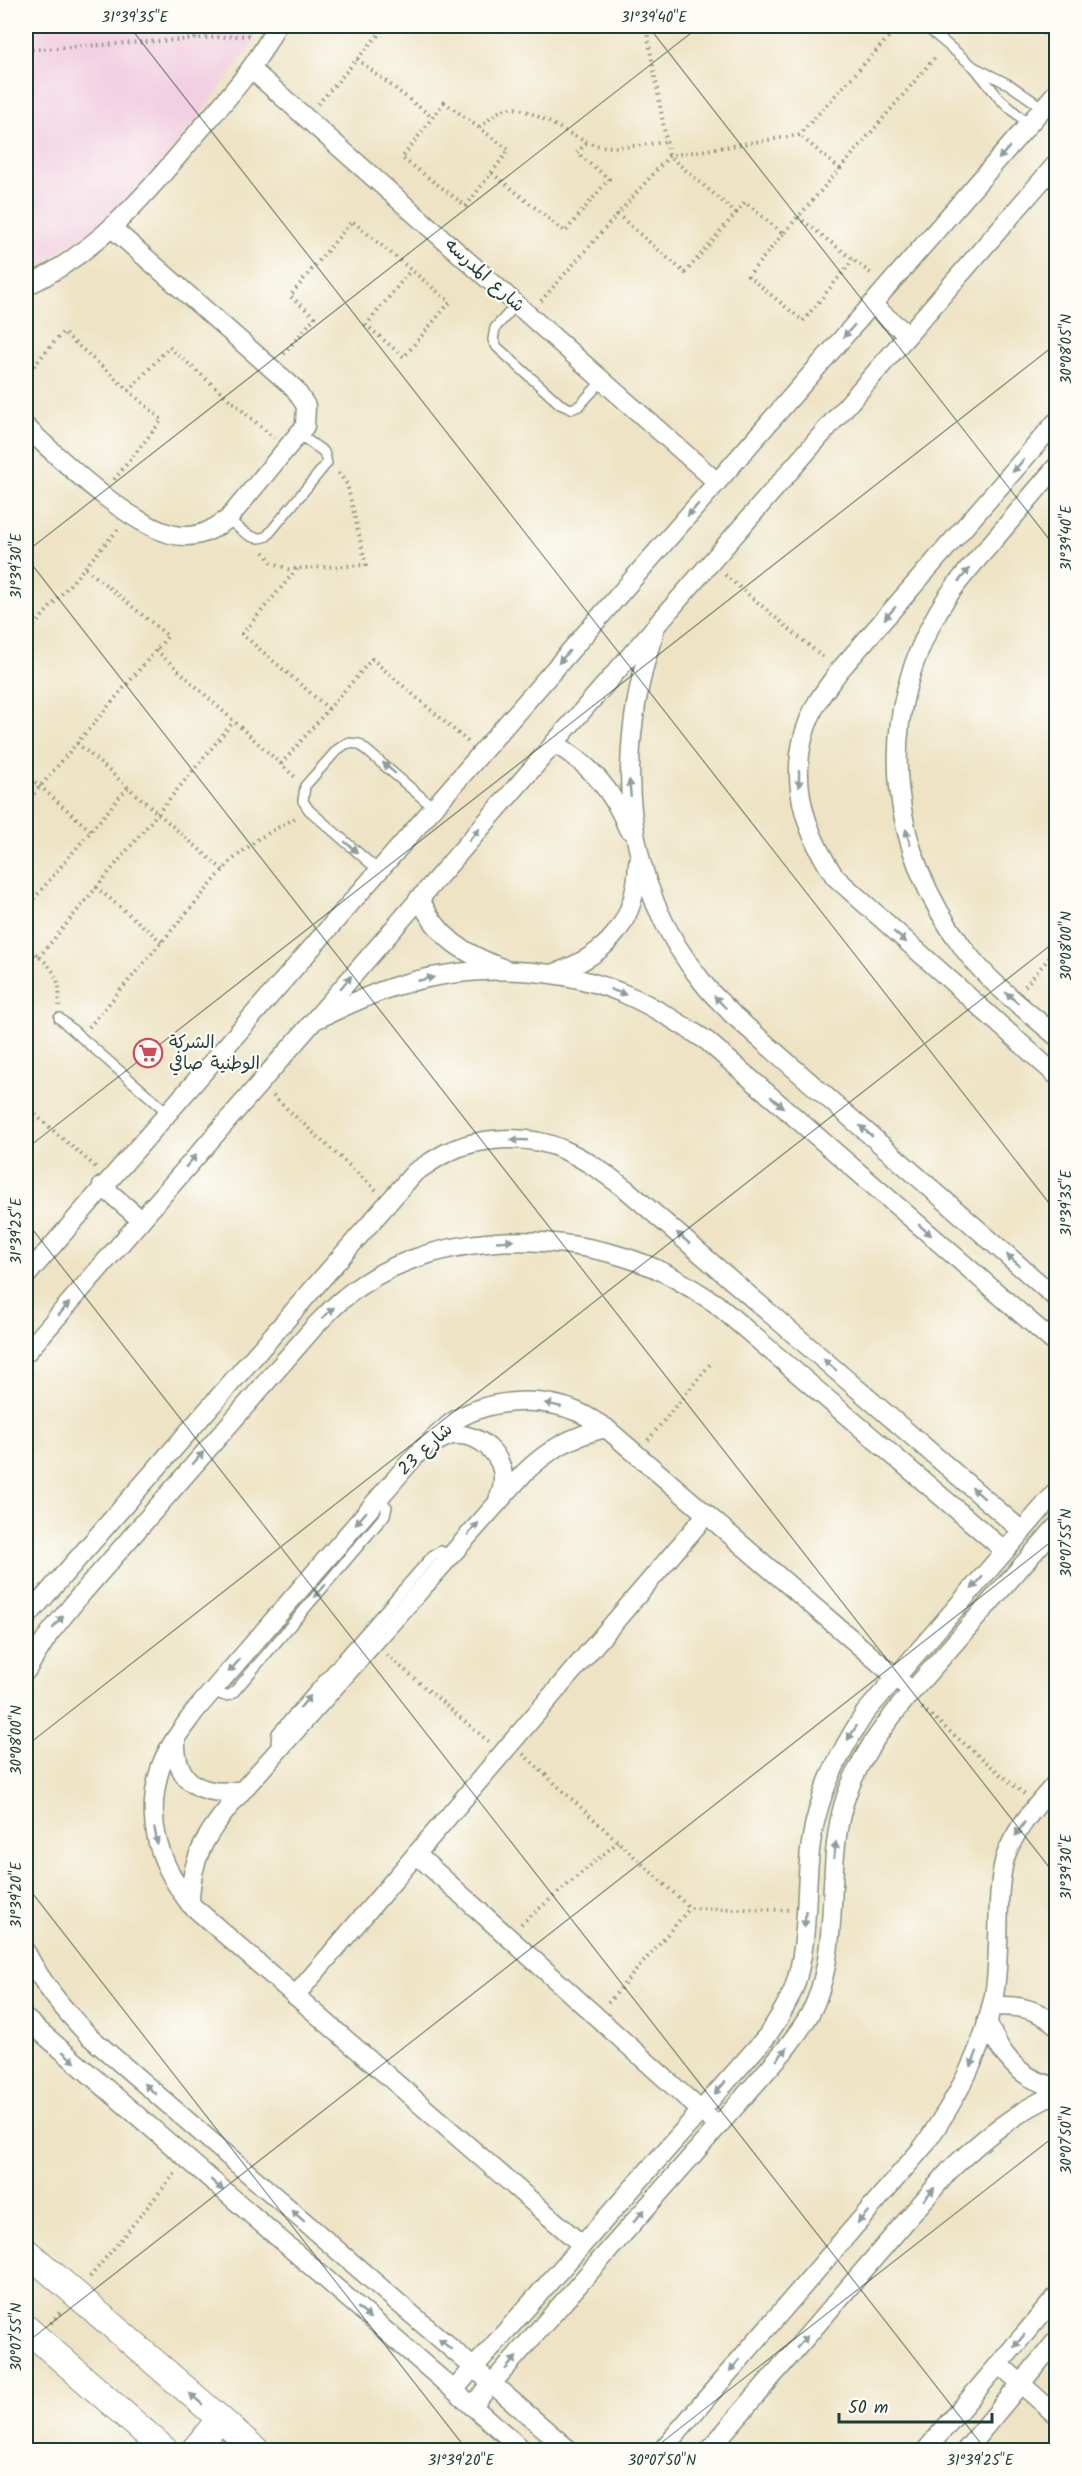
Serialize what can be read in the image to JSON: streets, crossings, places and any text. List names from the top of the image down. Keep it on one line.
{"streets":{"street":["شارع المدرسه","شارع 23"]},"places":{"supermarket":["الشركة الوطنية صافي"]},"scale_bar":"50 m","coordinates":["31°39'35\"E","31°39'40\"E","30°08'05\"N","31°39'30\"E","30°08'00\"N","31°39'25\"E","30°07'55\"N","31°39'20\"E","30°07'50\"N"]}
